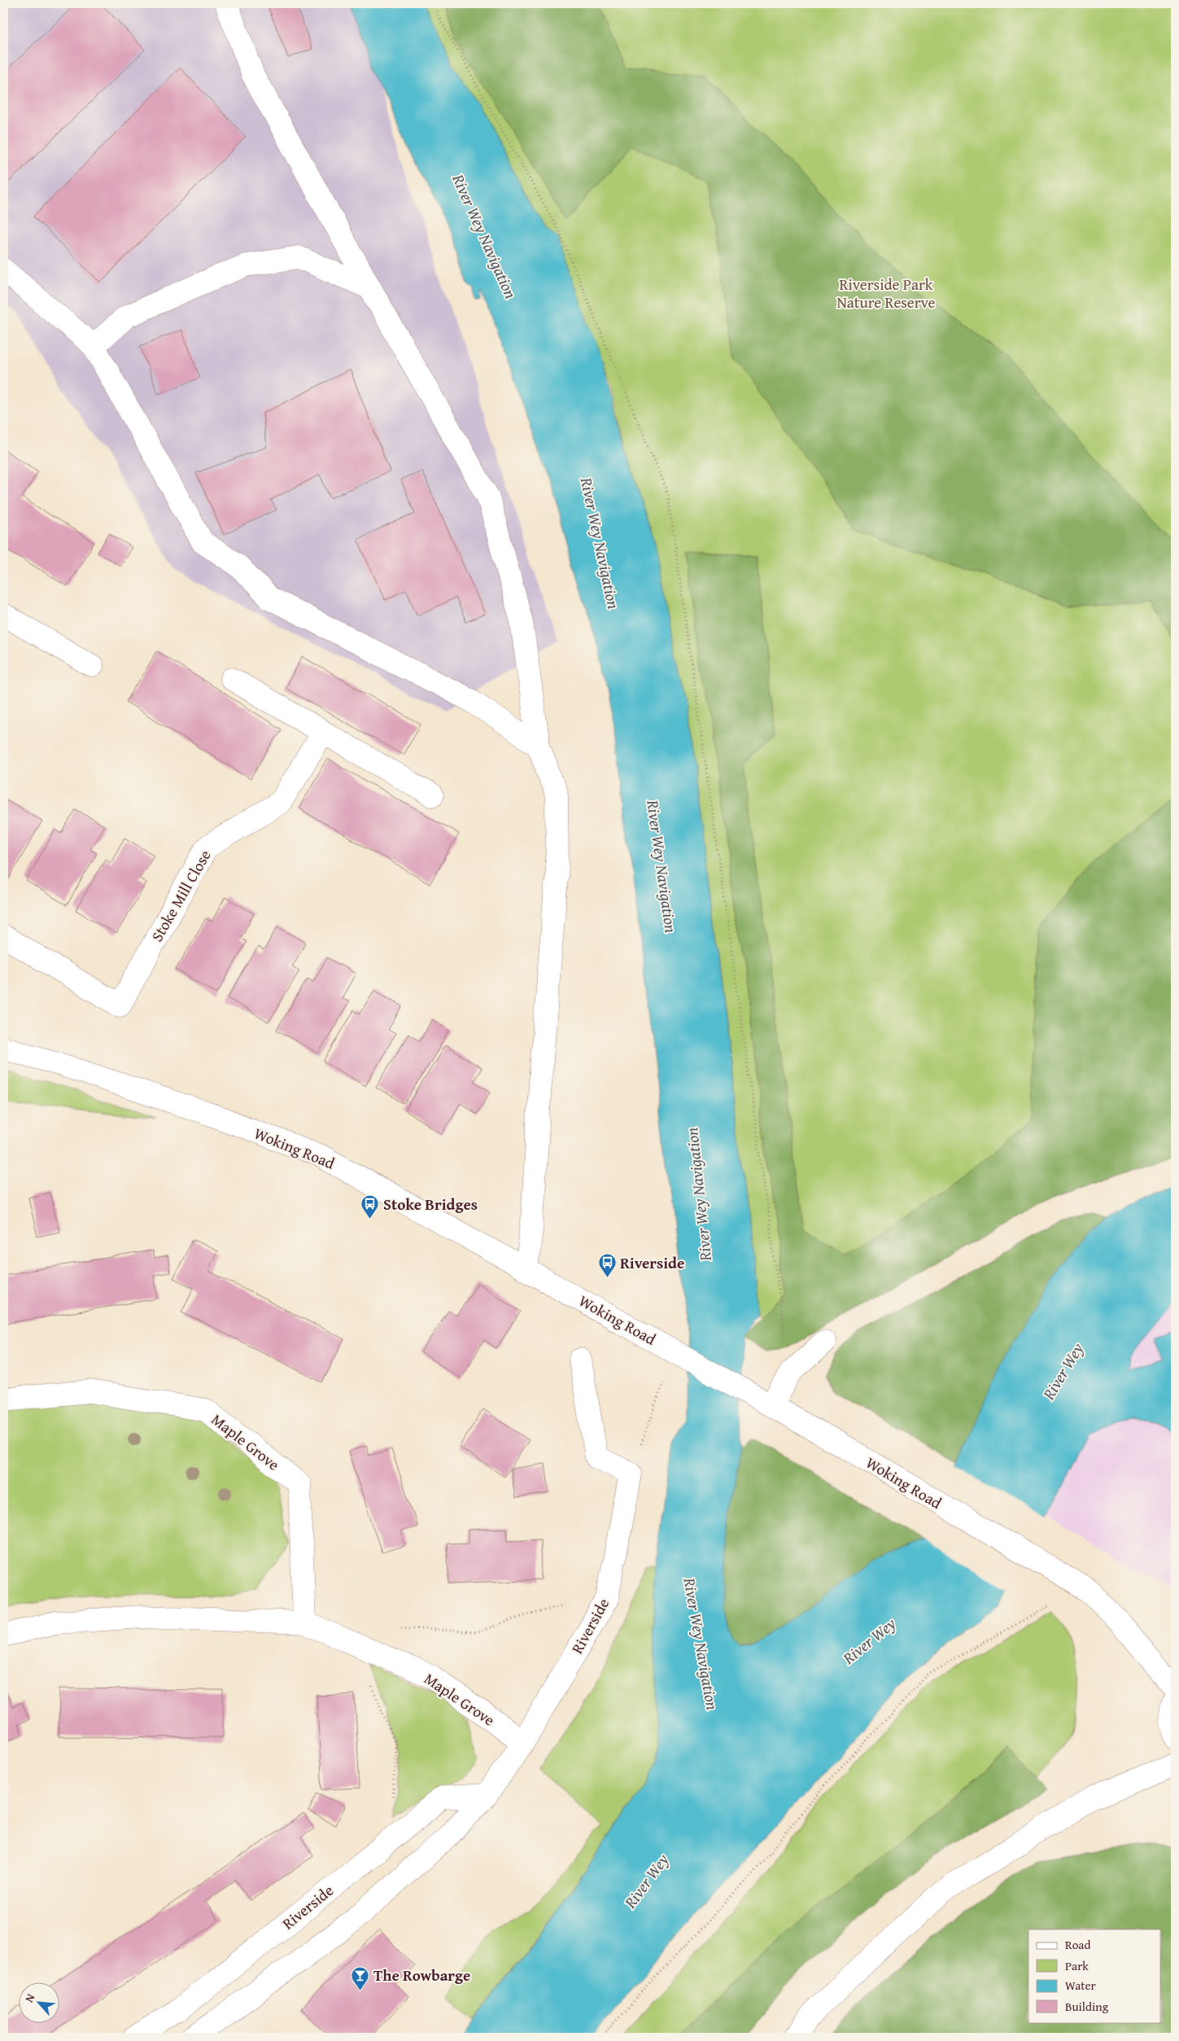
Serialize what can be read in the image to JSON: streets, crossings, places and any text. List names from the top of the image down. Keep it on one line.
{"streets":{"main road":["Stoke Mill Close","Woking Road","Maple Grove","Riverside"]},"crossings":[["Maple Grove","Riverside"]],"water":["River Wey Navigation","River Wey"],"parks":["Riverside Park Nature Reserve"],"places":{"bus stop":["Stoke Bridges","Riverside"],"bar":["The Rowbarge"]},"legend":["Road","Park","Water","Building"],"north":"top left"}
